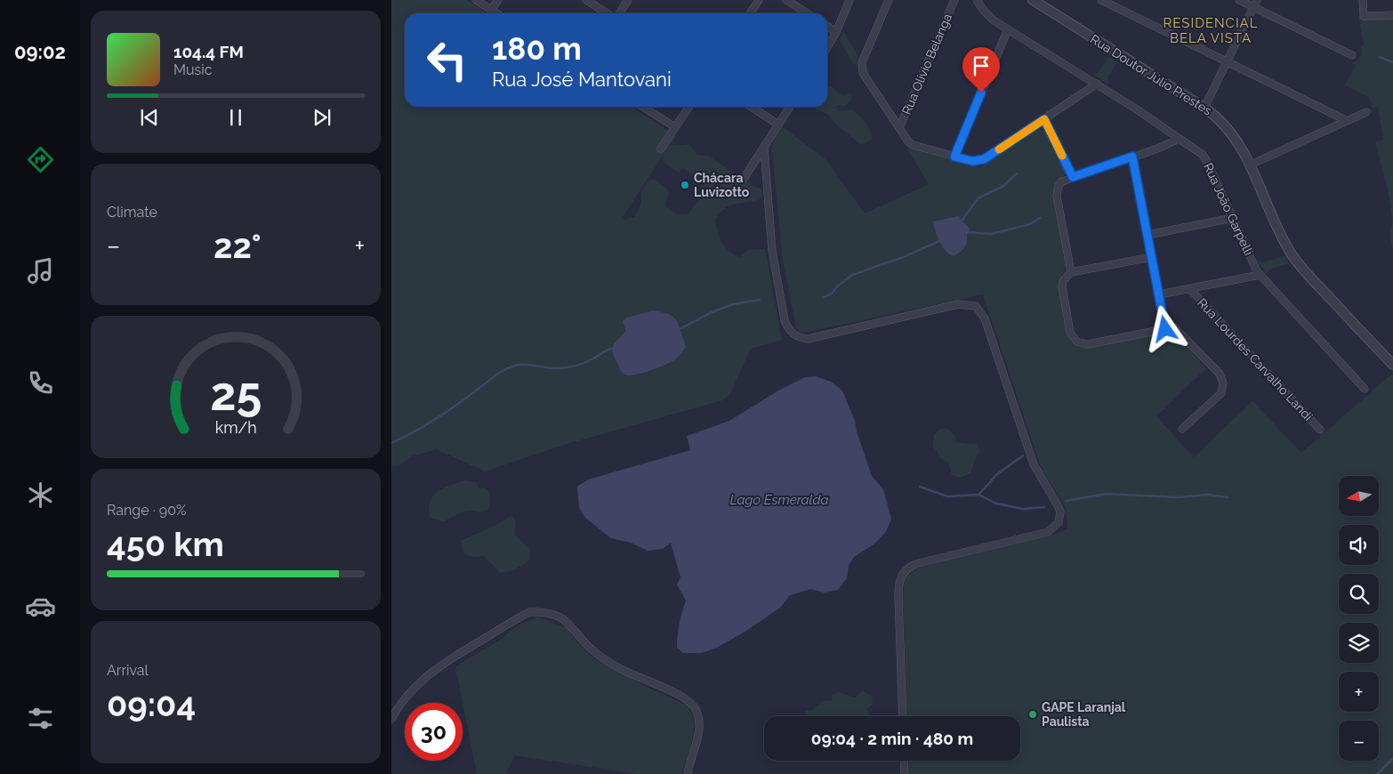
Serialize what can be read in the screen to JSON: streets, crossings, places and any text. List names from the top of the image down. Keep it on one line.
{"streets":{"street":["Rua Olívio Belanga","Rua Doutor Júlio Prestes","Rua João Garpelli","Rua Lourdes Carvalho Landi"]},"districts":["RESIDENCIAL BELA VISTA"],"water":["Lago Esmeralda"],"places":["Chácara Luvizotto","GAPE Laranjal Paulista"],"north":"left","page":{"tabs":"09:02","turn":["180 m","Rua José Mantovani"],"song":["104.4 FM","Music"],"tile":["Climate",["Range · 90%","450 km"],["Arrival","09:04"]],"heat":["−","22°","+"],"map_buttons":["+","−"],"limit":"30","trip":"09:04 · 2 min · 480 m","gauge":["25","km/h"]}}
